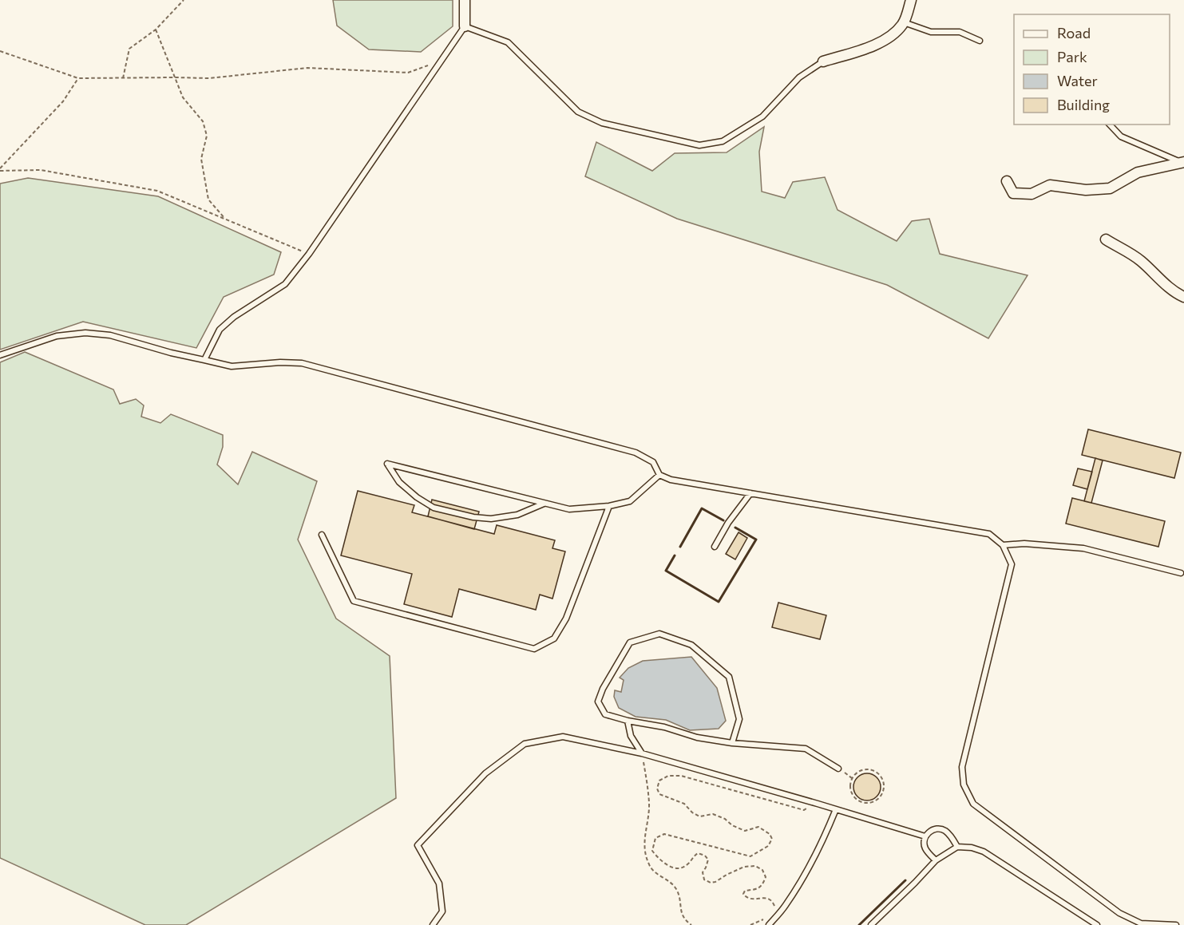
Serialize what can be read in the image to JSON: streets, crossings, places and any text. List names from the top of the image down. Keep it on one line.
{"legend":["Road","Park","Water","Building"]}
